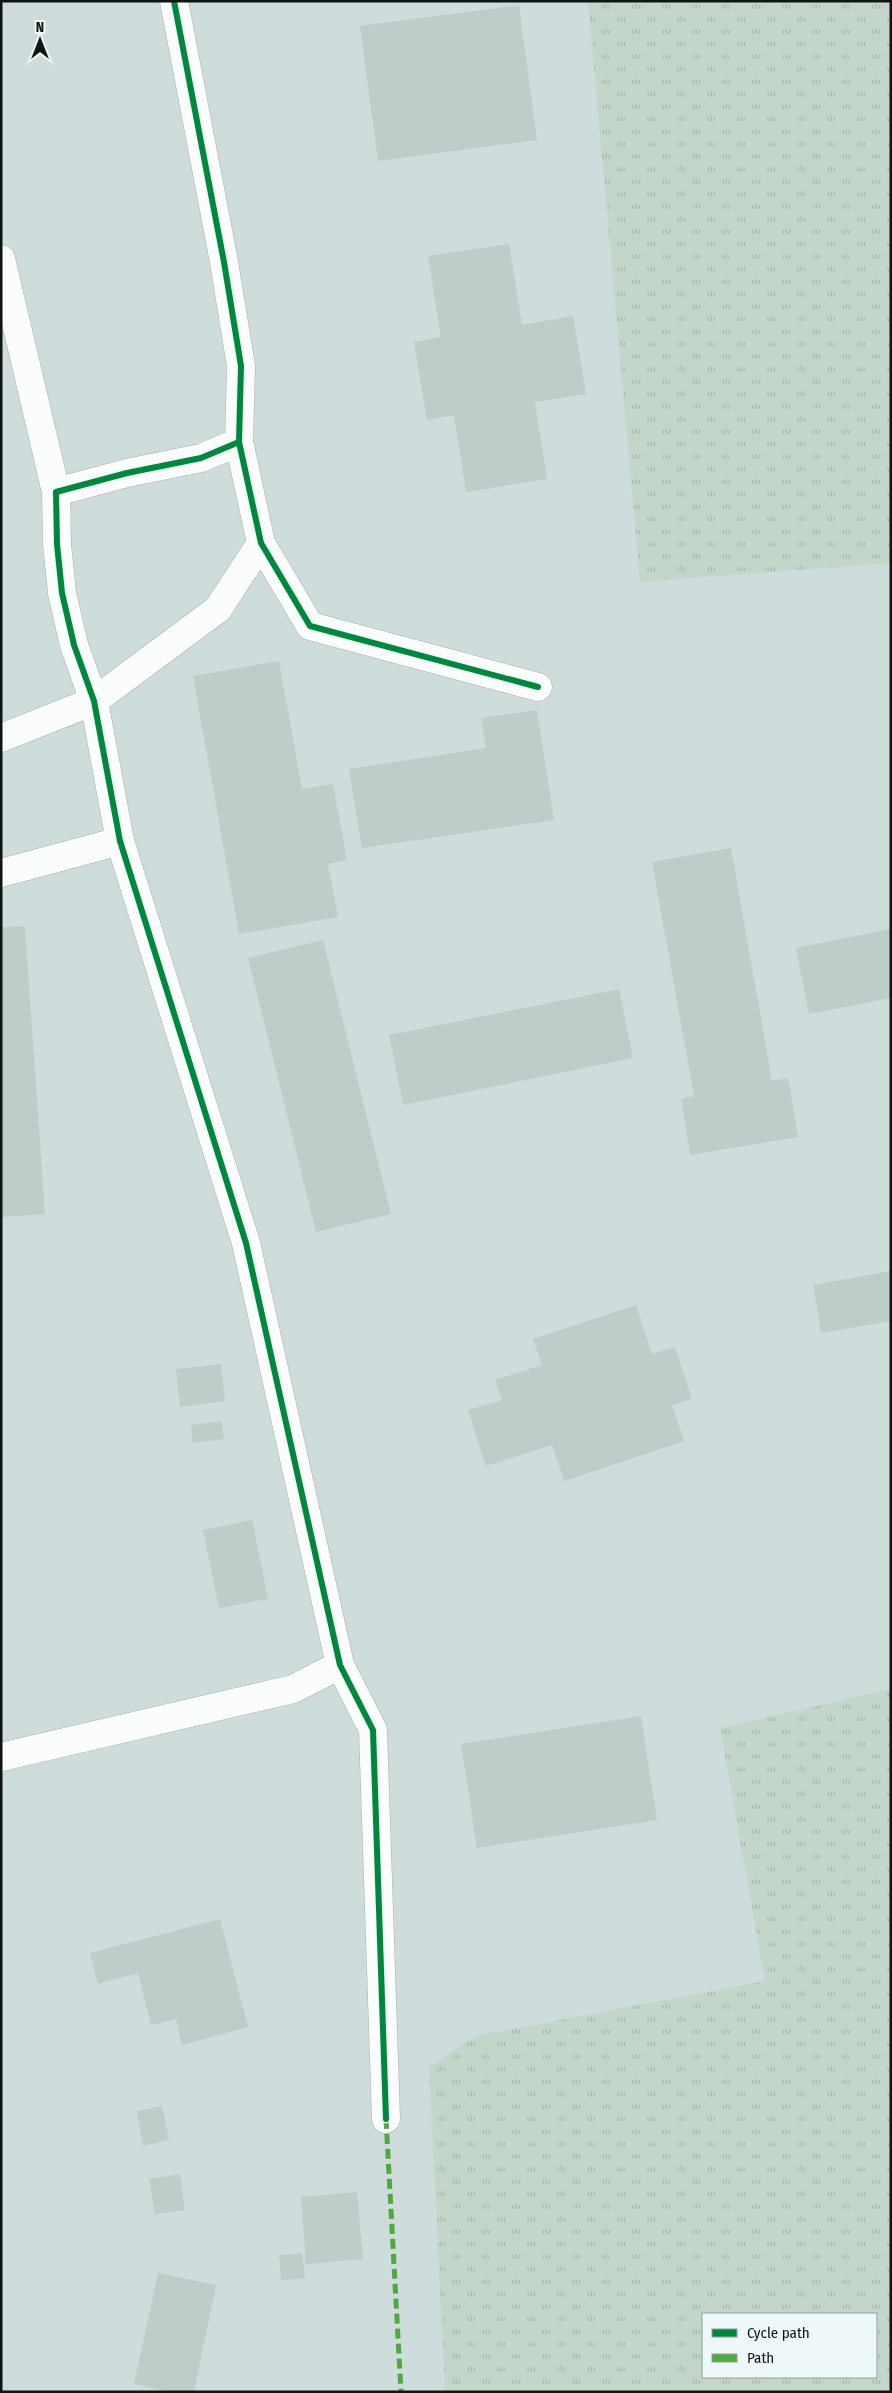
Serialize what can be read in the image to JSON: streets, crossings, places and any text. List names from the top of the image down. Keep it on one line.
{"legend":["Cycle path","Path"],"north":"top"}
